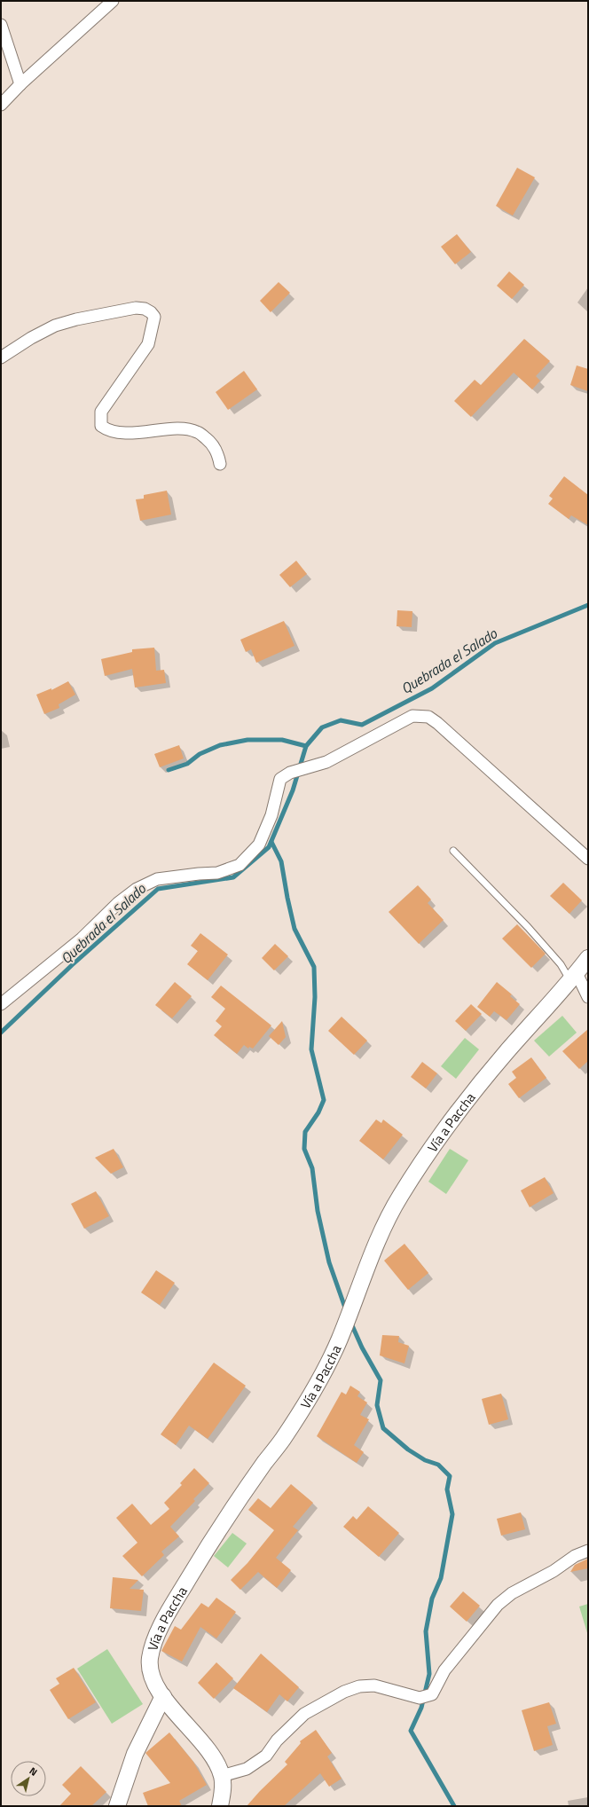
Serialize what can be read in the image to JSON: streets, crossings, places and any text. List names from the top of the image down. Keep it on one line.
{"streets":{"main road":["Vía a Paccha"]},"water":["Quebrada el Salado"],"north":"top right"}
